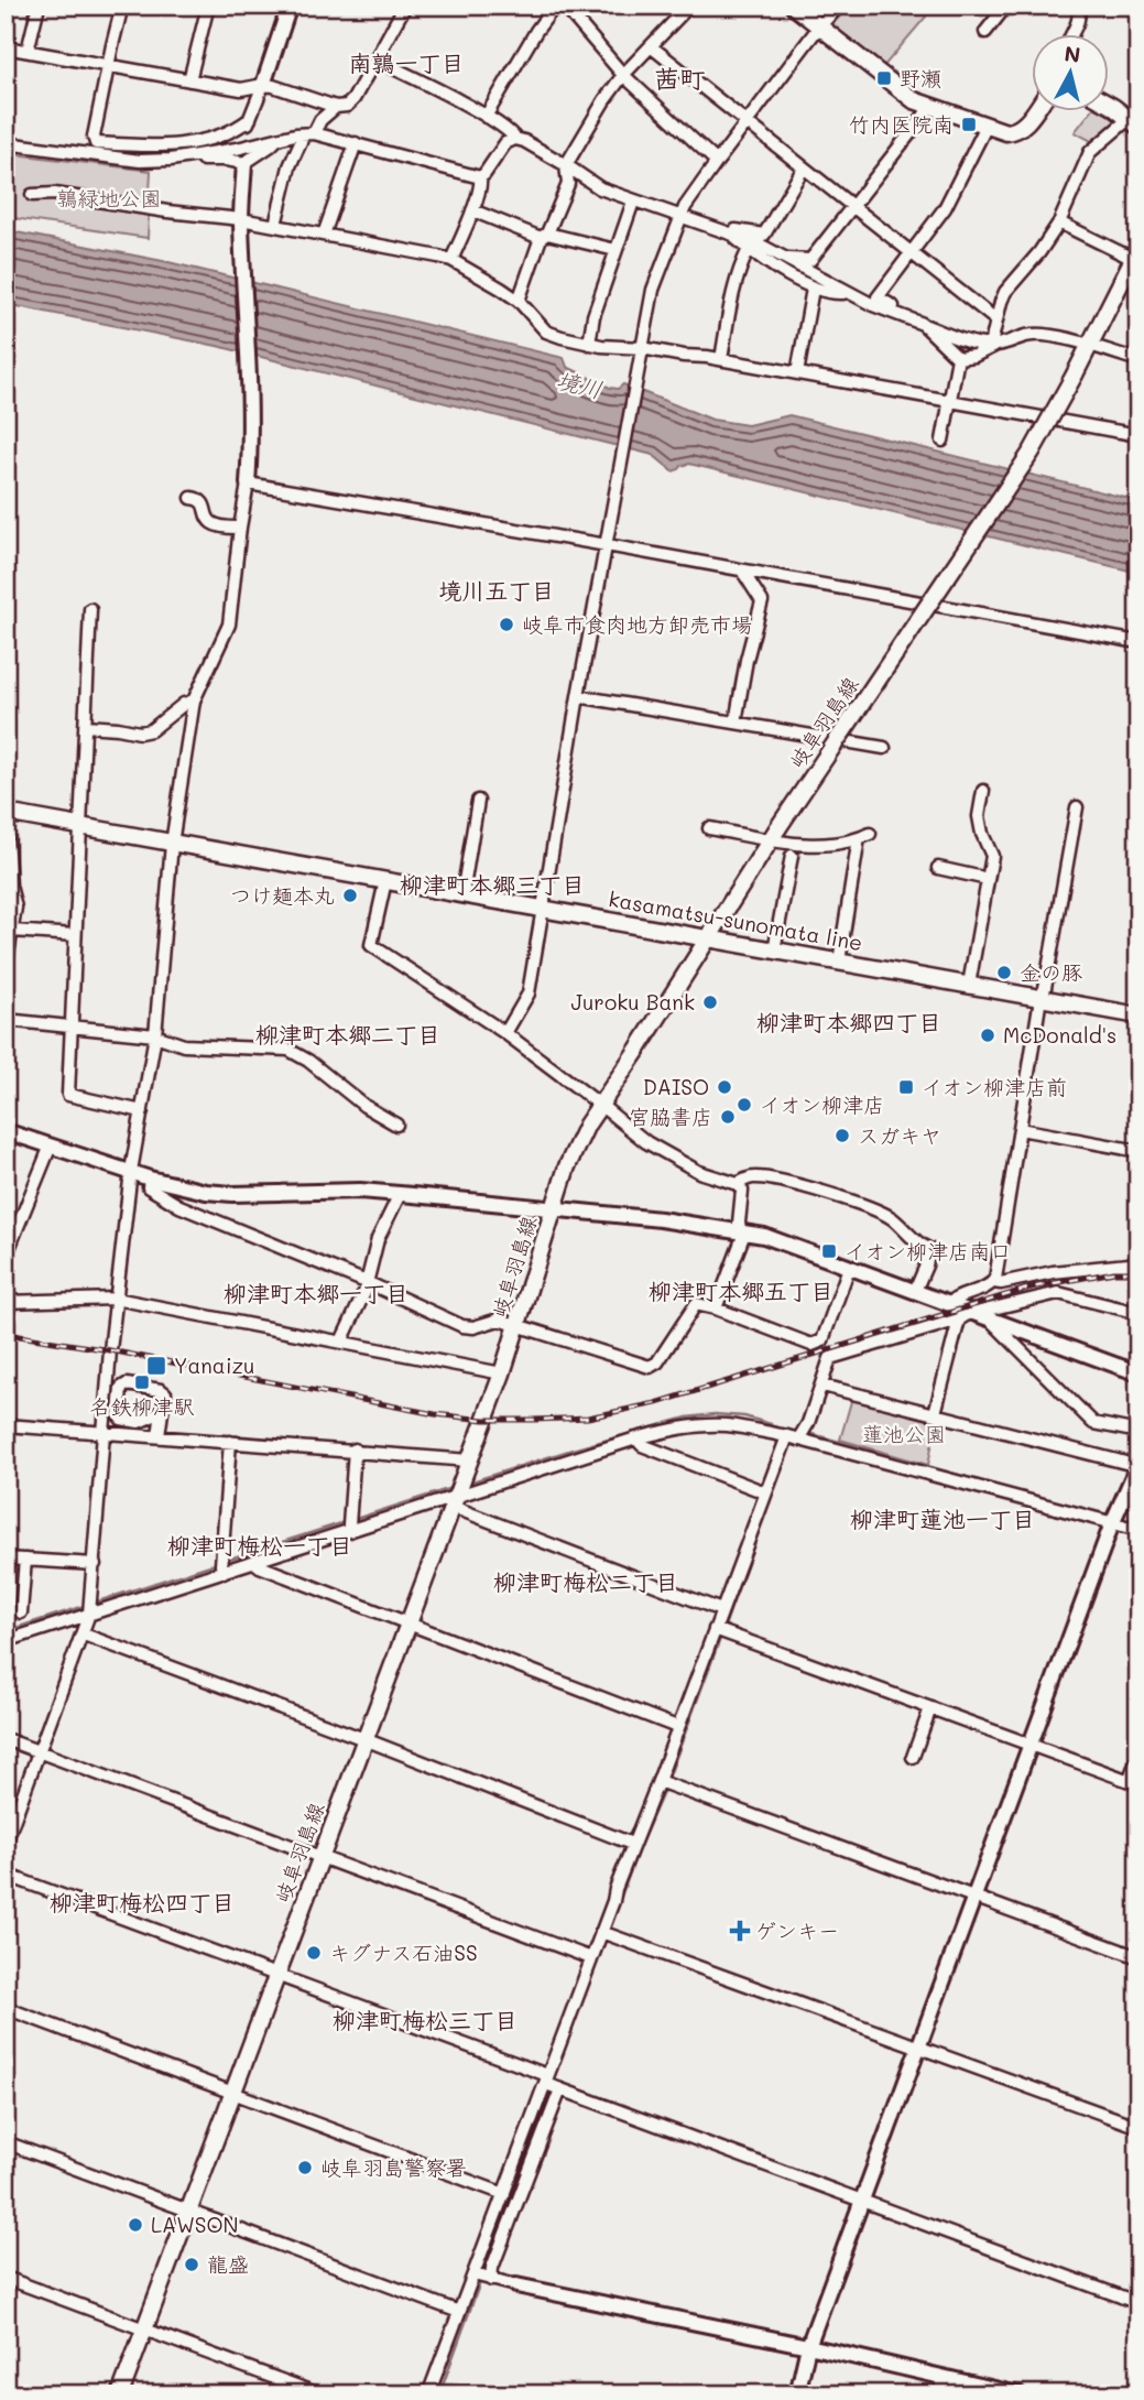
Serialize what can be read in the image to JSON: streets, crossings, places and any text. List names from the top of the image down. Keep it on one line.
{"streets":{"main road":["岐阜羽島線","kasamatsu-sunomata line"]},"crossings":[["岐阜羽島線","kasamatsu-sunomata line"]],"districts":["南鶉一丁目","茜町","境川五丁目","柳津町本郷三丁目","柳津町本郷四丁目","柳津町本郷二丁目","柳津町本郷五丁目","柳津町本郷一丁目","柳津町蓮池一丁目","柳津町梅松一丁目","柳津町梅松二丁目","柳津町梅松四丁目","柳津町梅松三丁目"],"water":["境川"],"parks":["鶉緑地公園","蓮池公園"],"places":{"transit":["野瀬","竹内医院南","イオン柳津店前","イオン柳津店南口","Yanaizu","名鉄柳津駅"],"other":["岐阜市食肉地方卸売市場","つけ麺本丸","金の豚","Juroku Bank","McDonald's","DAISO","イオン柳津店","宮脇書店","スガキヤ","キグナス石油SS","岐阜羽島警察署","LAWSON","龍盛"],"health":["ゲンキー"]},"north":"top"}
